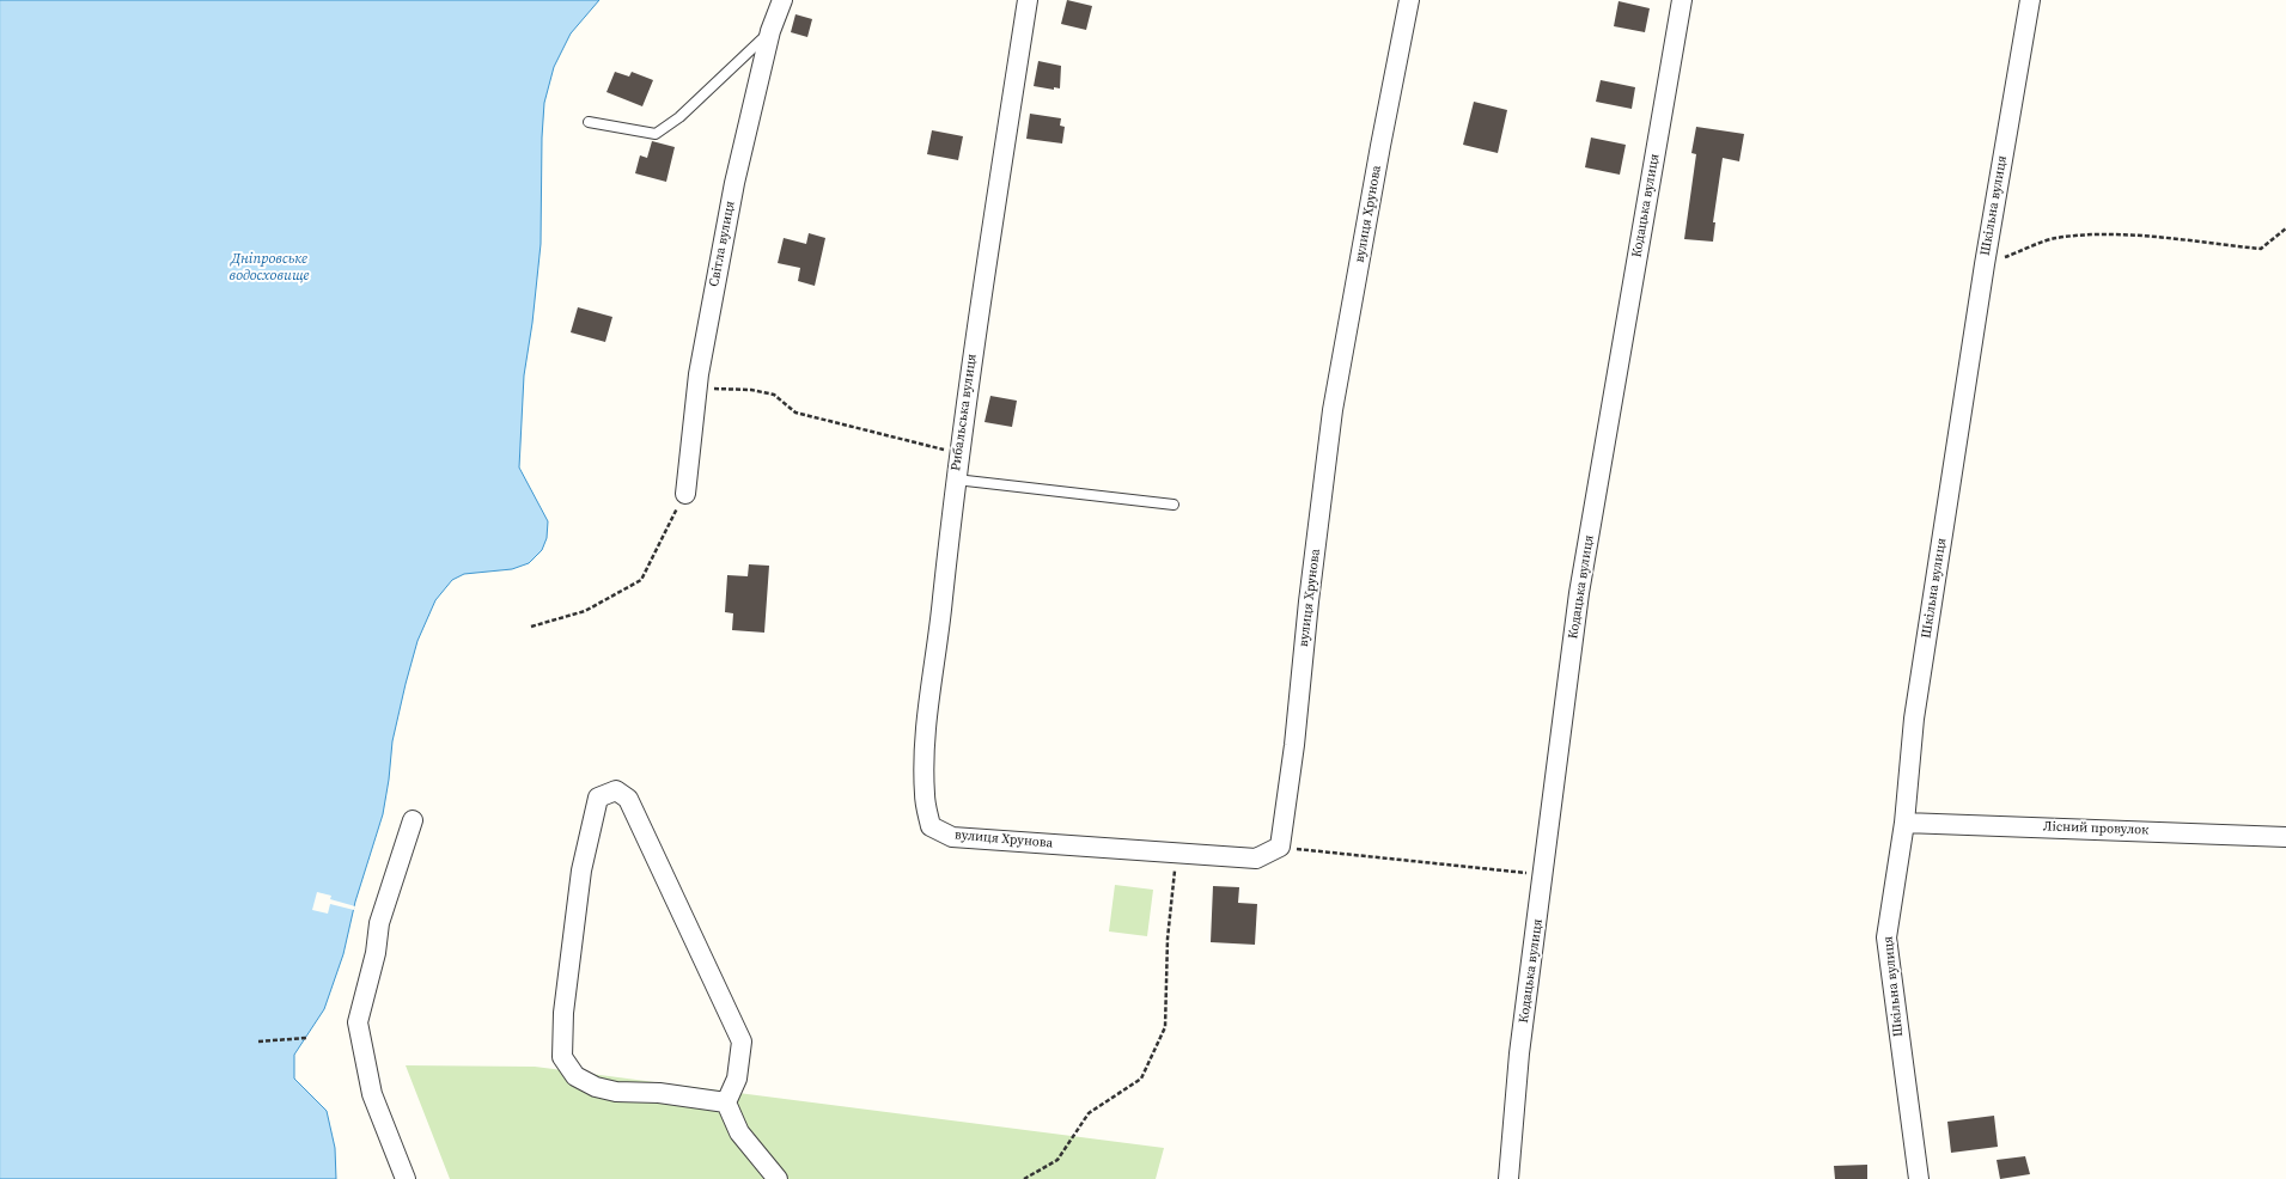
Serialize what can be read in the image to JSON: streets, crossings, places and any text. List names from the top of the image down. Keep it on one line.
{"streets":{"street":["Кодацька вулиця","Шкільна вулиця","вулиця Хрунова","Світла вулиця","Рибальська вулиця","Лісний провулок"]},"crossings":[["Шкільна вулиця","Лісний провулок"],["вулиця Хрунова","Рибальська вулиця"]],"water":["Дніпровське водосховище"]}
